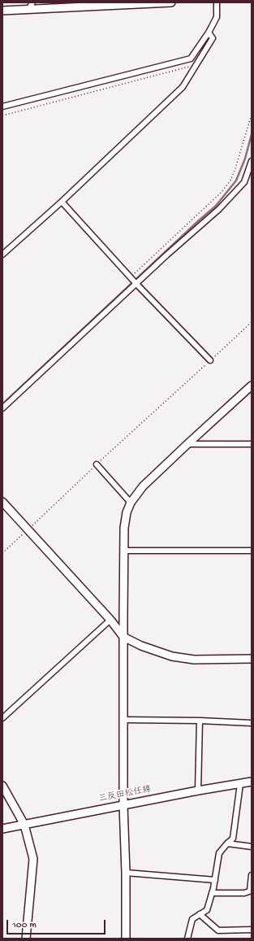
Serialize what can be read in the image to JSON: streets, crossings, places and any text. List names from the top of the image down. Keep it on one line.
{"streets":{"street":["三反田松任線"]},"scale_bar":"100 m"}
